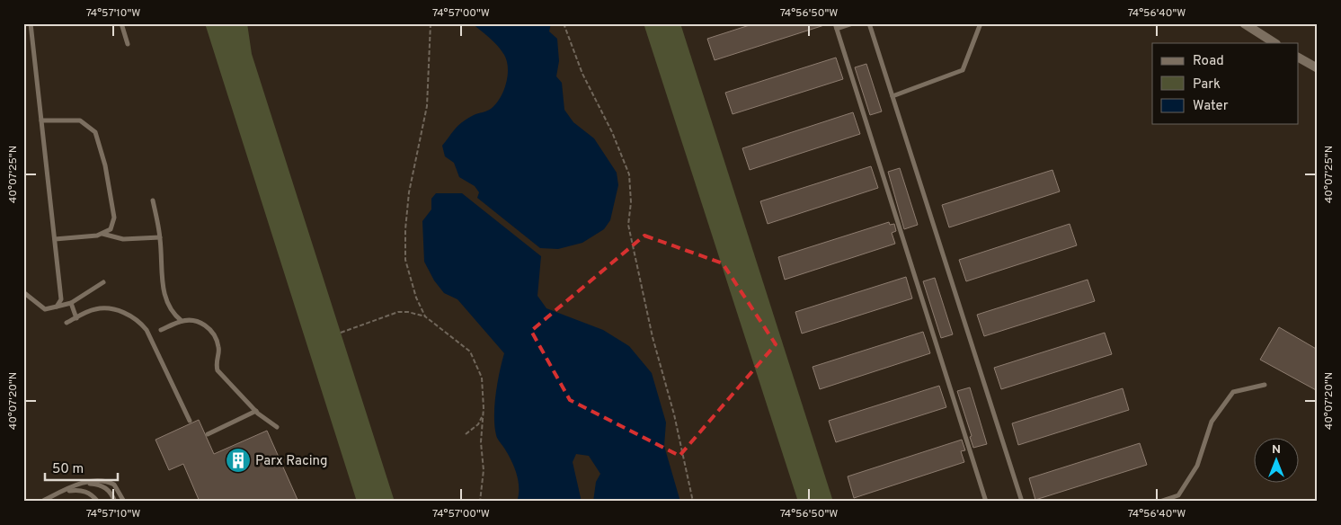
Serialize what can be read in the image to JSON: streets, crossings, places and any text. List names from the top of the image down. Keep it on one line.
{"places":{"building":["Parx Racing"]},"legend":["Road","Park","Water"],"scale_bar":"50 m","north":"top","coordinates":["74°57'10\"W","74°57'00\"W","74°56'50\"W","74°56'40\"W","40°07'25\"N","40°07'20\"N"]}
